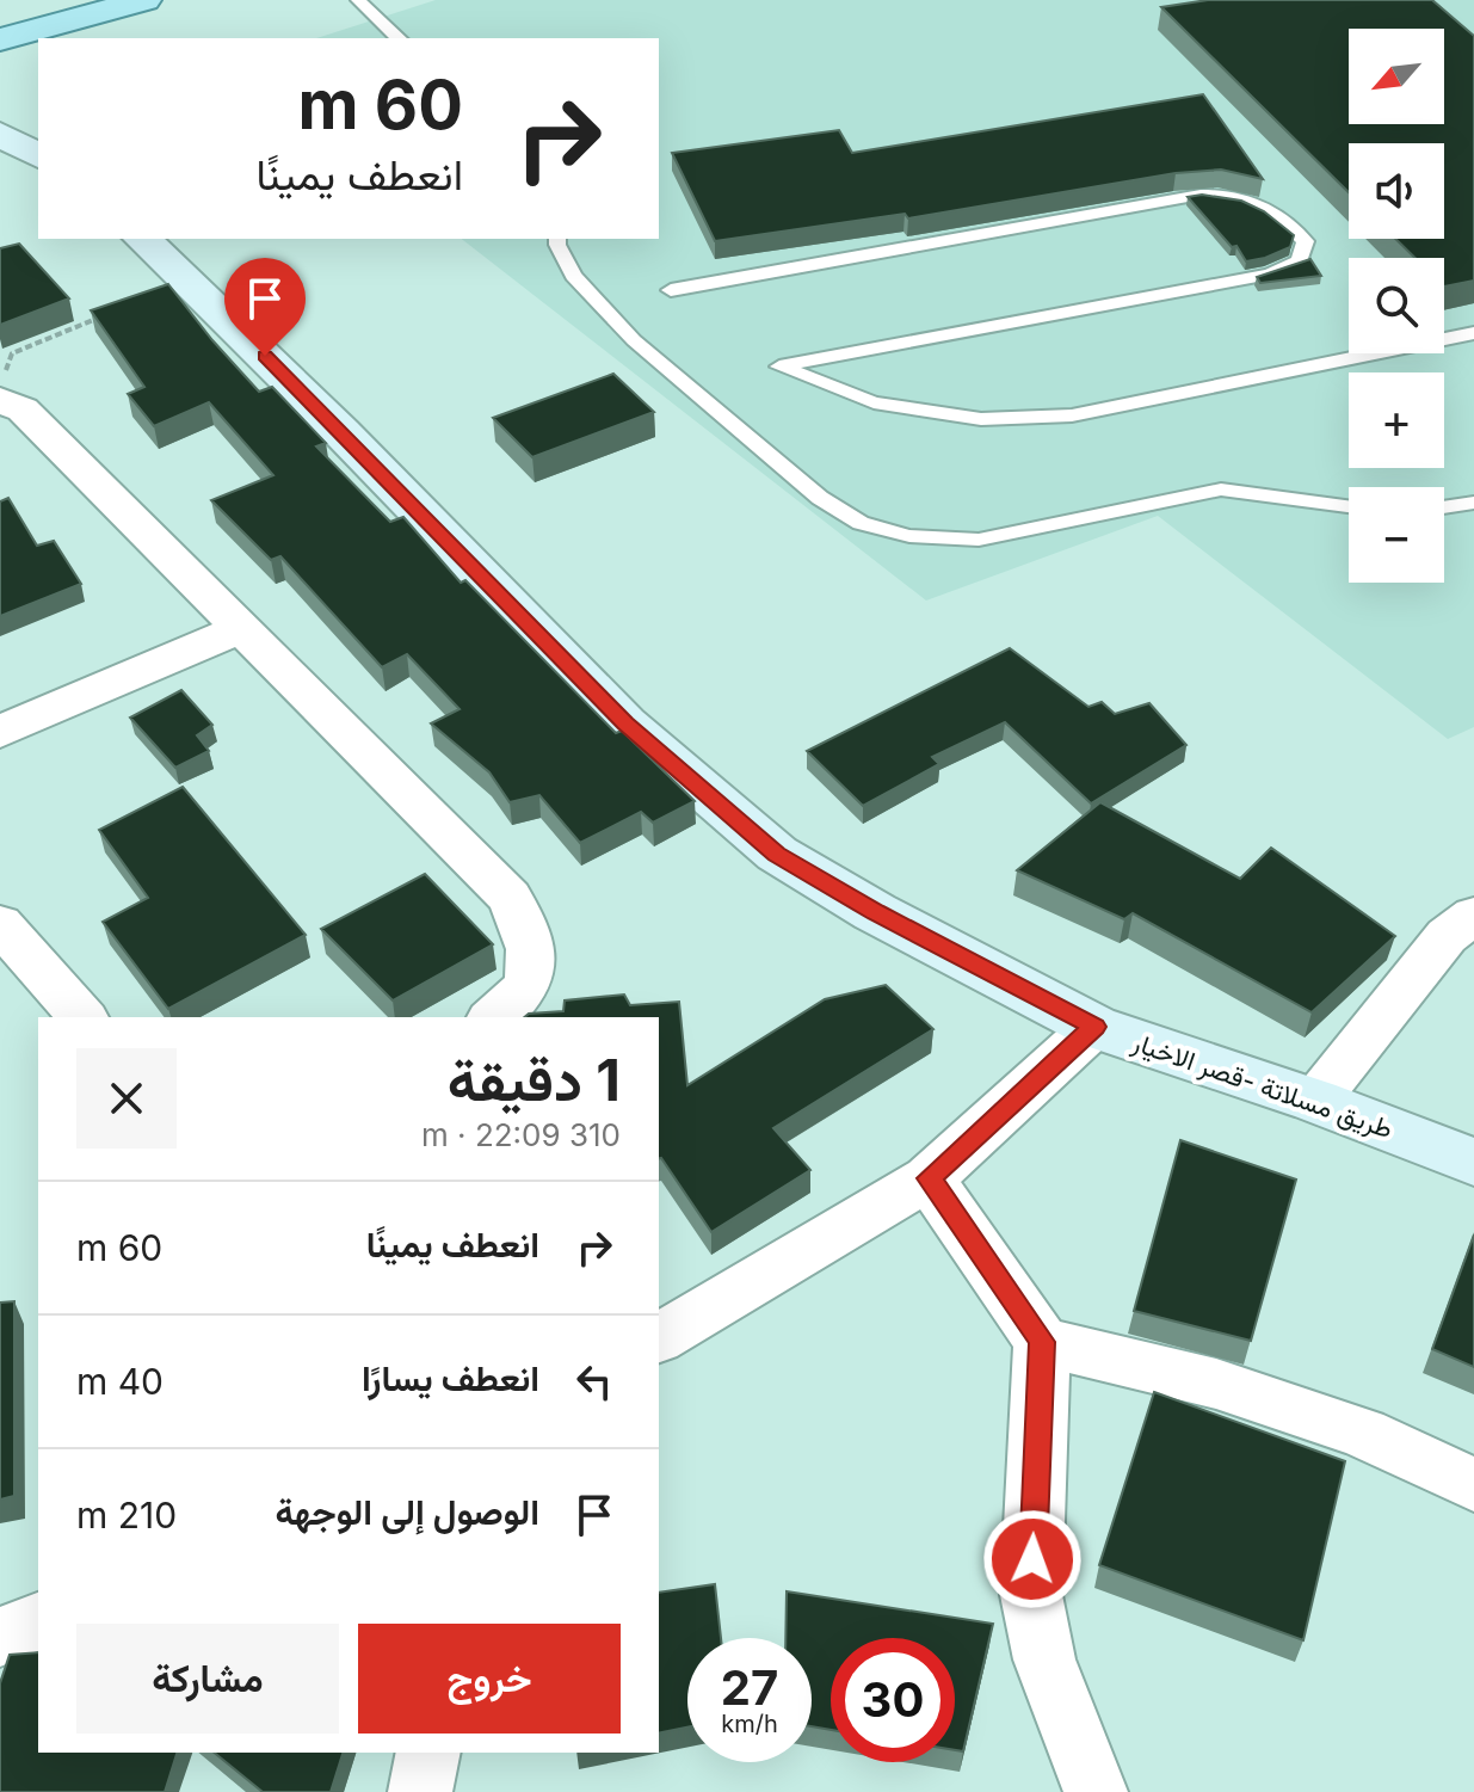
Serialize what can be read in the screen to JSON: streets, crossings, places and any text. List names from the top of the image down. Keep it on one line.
{"streets":{"main road":["طريق مسلاتة -قصر الاخيار"]},"north":"bottom left","page":{"map_buttons":["+","−"],"turn":["60 m","انعطف يمينًا"],"heading":["1 دقيقة","310 m · 22:09"],"list":[{"name":"انعطف يمينًا","value":"60 m"},{"name":"انعطف يسارًا","value":"40 m"},{"name":"الوصول إلى الوجهة","value":"210 m"}],"buttons":["خروج","مشاركة"],"speed":"27 km/h","limit":"30"}}
